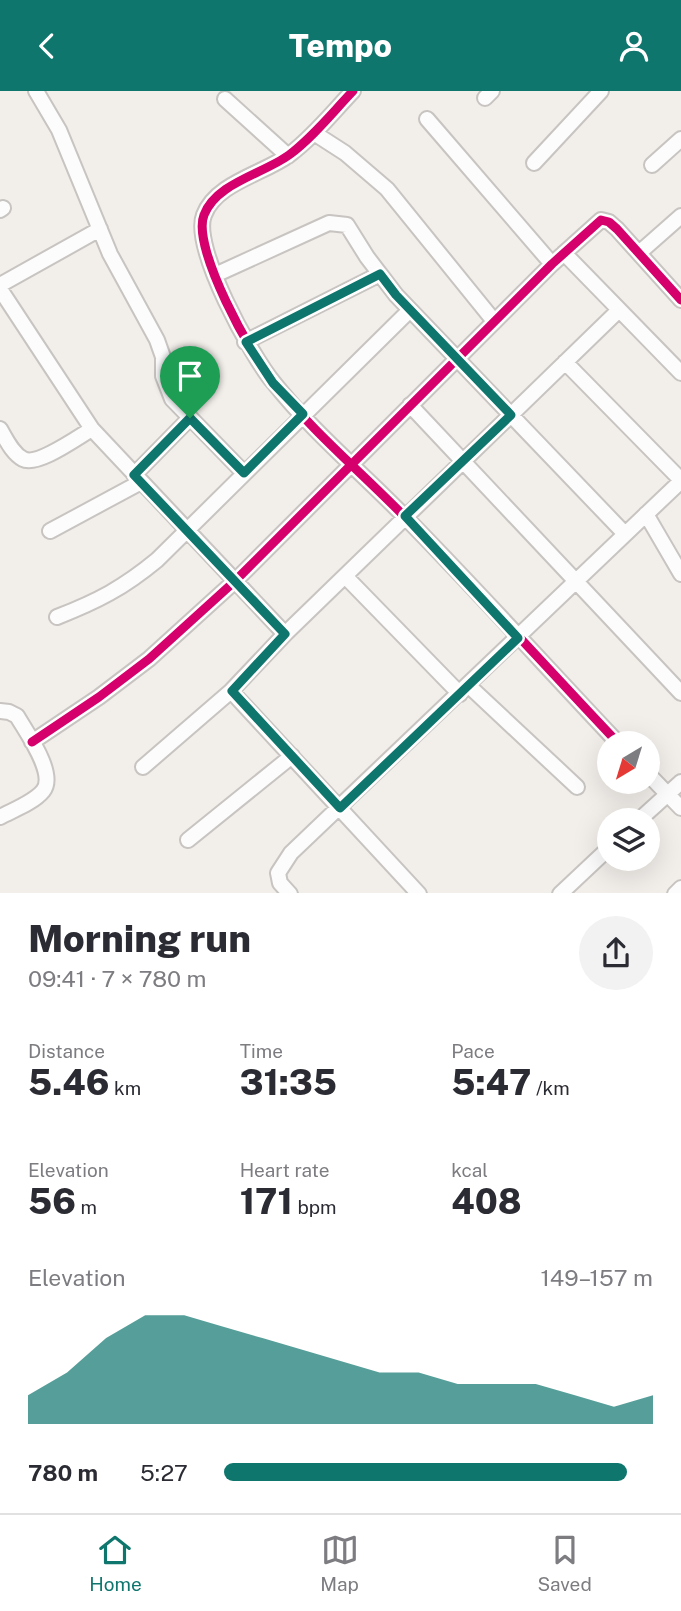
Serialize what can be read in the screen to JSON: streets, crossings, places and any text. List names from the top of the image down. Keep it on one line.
{"north":"bottom left","page":{"header":"Tempo","heading":["Morning run","09:41 · 7 × 780 m"],"stats":[["Distance","5.46 km"],["Time","31:35"],["Pace","5:47 /km"],["Elevation","56 m"],["Heart rate","171 bpm"],["kcal","408"]],"chart":["Elevation","149–157 m"],"list":[{"name":"780 m","note":"5:27"}],"tabs":["Home","Map","Saved"]}}
